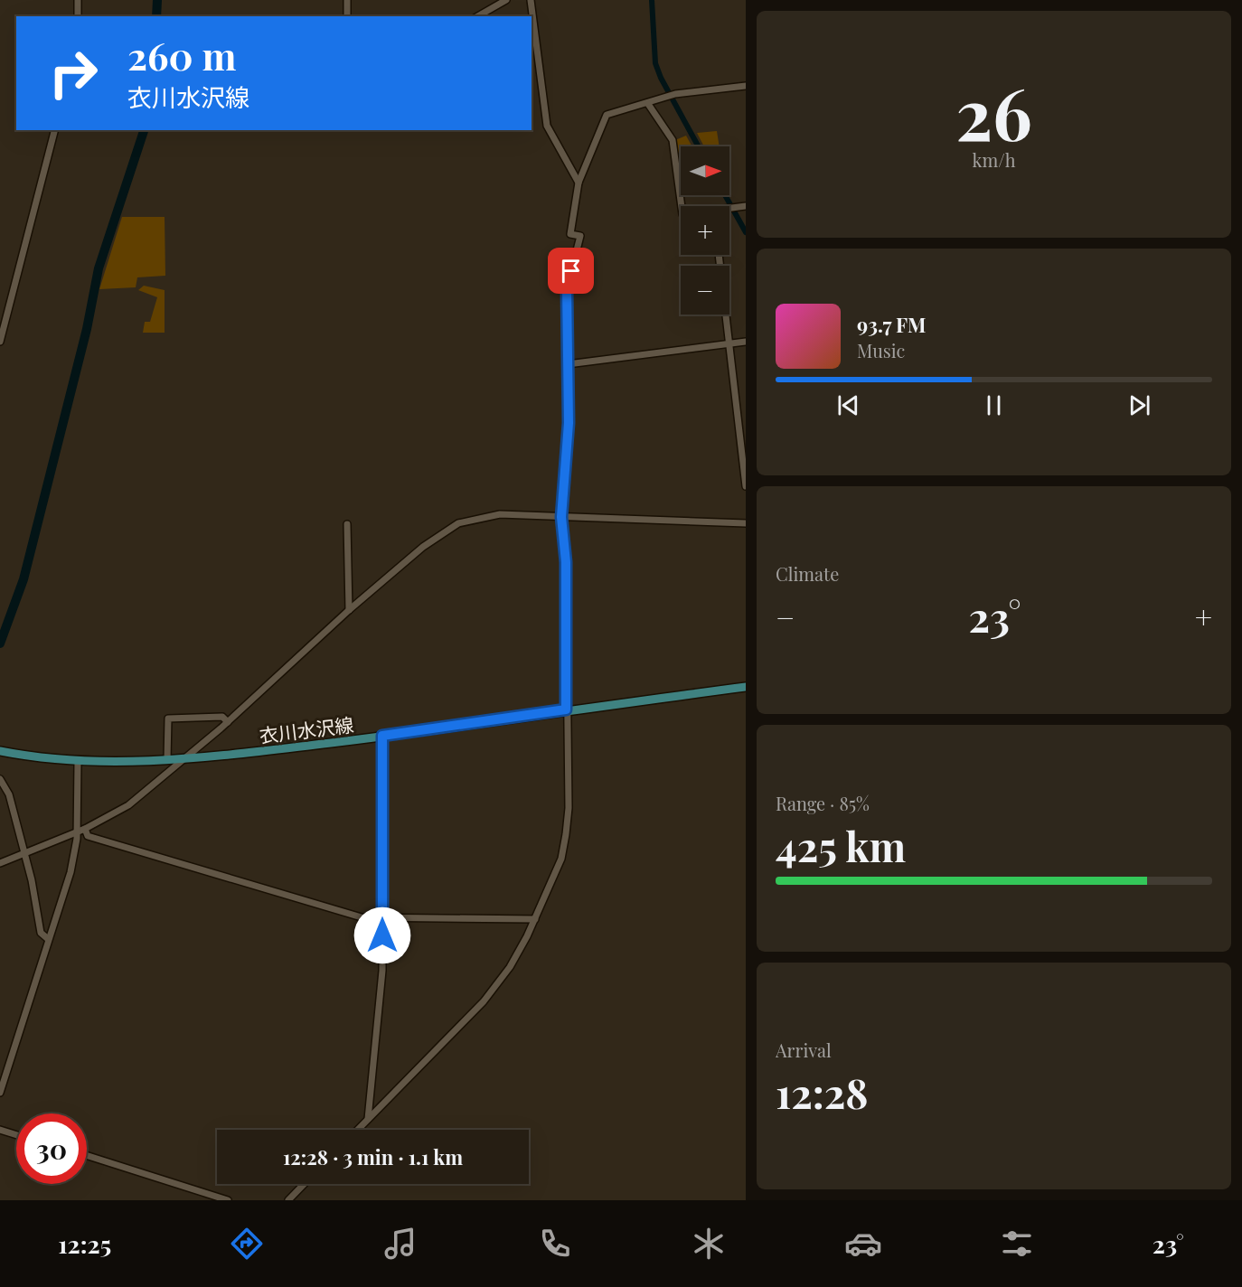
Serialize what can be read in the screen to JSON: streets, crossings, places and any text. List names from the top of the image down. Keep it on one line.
{"streets":{"main road":["衣川水沢線"]},"north":"right","page":{"tile":[["26","km/h"],"Climate",["Range · 85%","425 km"],["Arrival","12:28"]],"turn":["260 m","衣川水沢線"],"map_buttons":["+","−"],"song":["93.7 FM","Music"],"heat":["−","23°","+"],"limit":"30","trip":"12:28 · 3 min · 1.1 km","tabs":["12:25","23°"]}}
